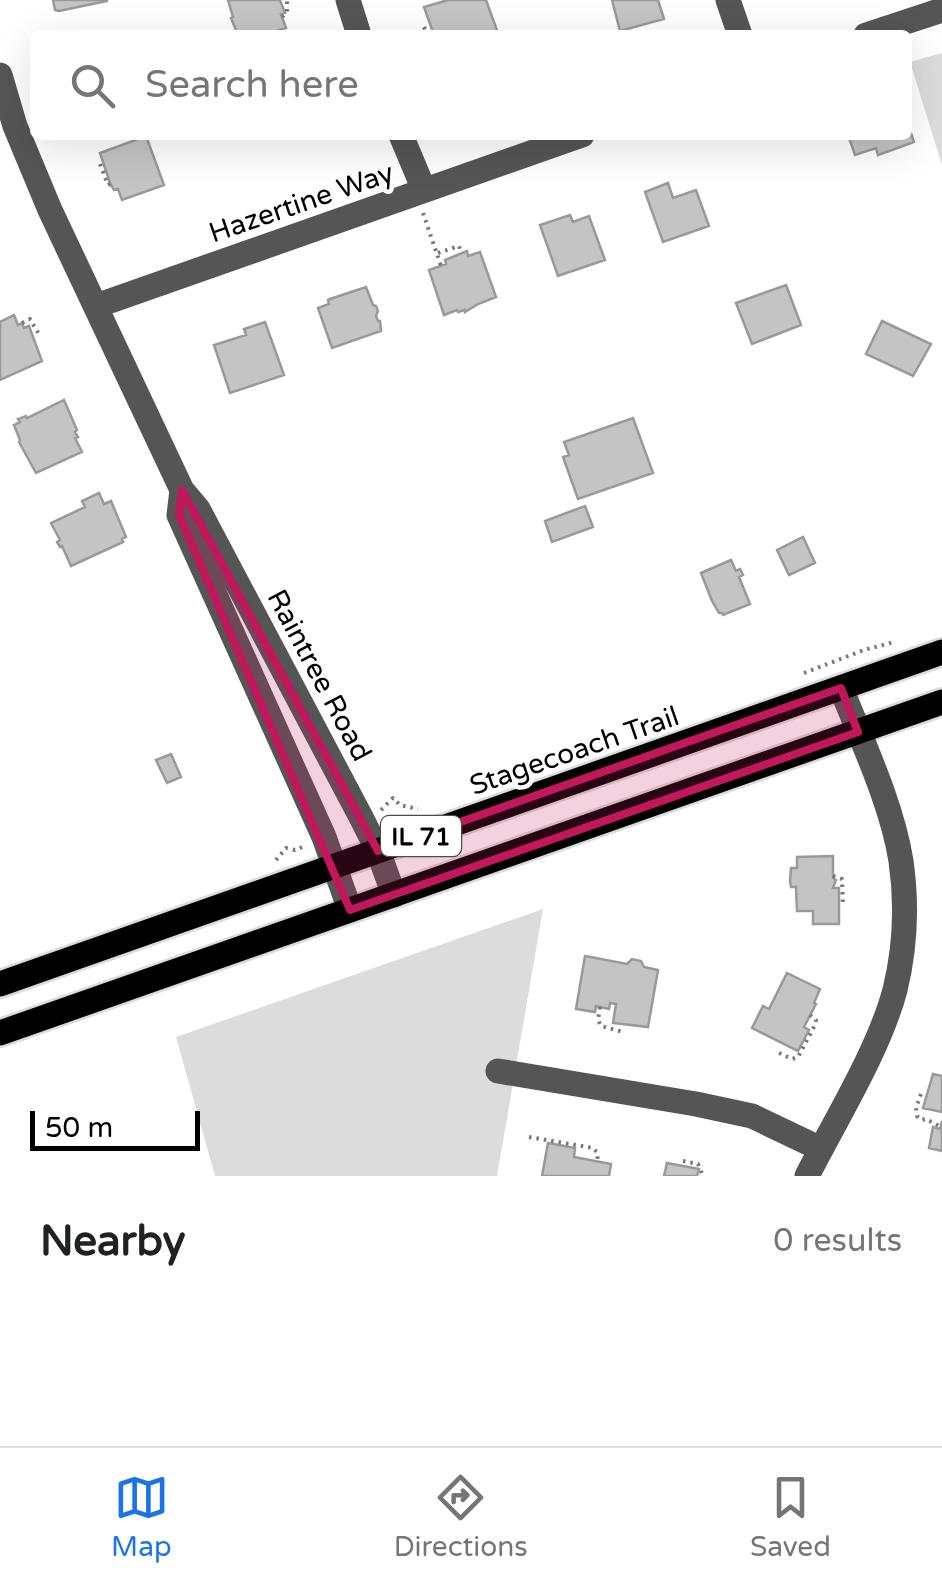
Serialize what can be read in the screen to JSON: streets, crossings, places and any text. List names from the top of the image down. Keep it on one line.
{"streets":{"main road":["Stagecoach Trail","IL 71"],"street":["Hazertine Way","Raintree Road"]},"crossings":[["Hazertine Way","Raintree Road"],["Raintree Road","Stagecoach Trail"],["Raintree Road","IL 71"]],"scale_bar":"50 m","page":{"search":"Search here","scale":"50 m","heading":["Nearby","0 results"],"nav":["Map","Directions","Saved"]}}
